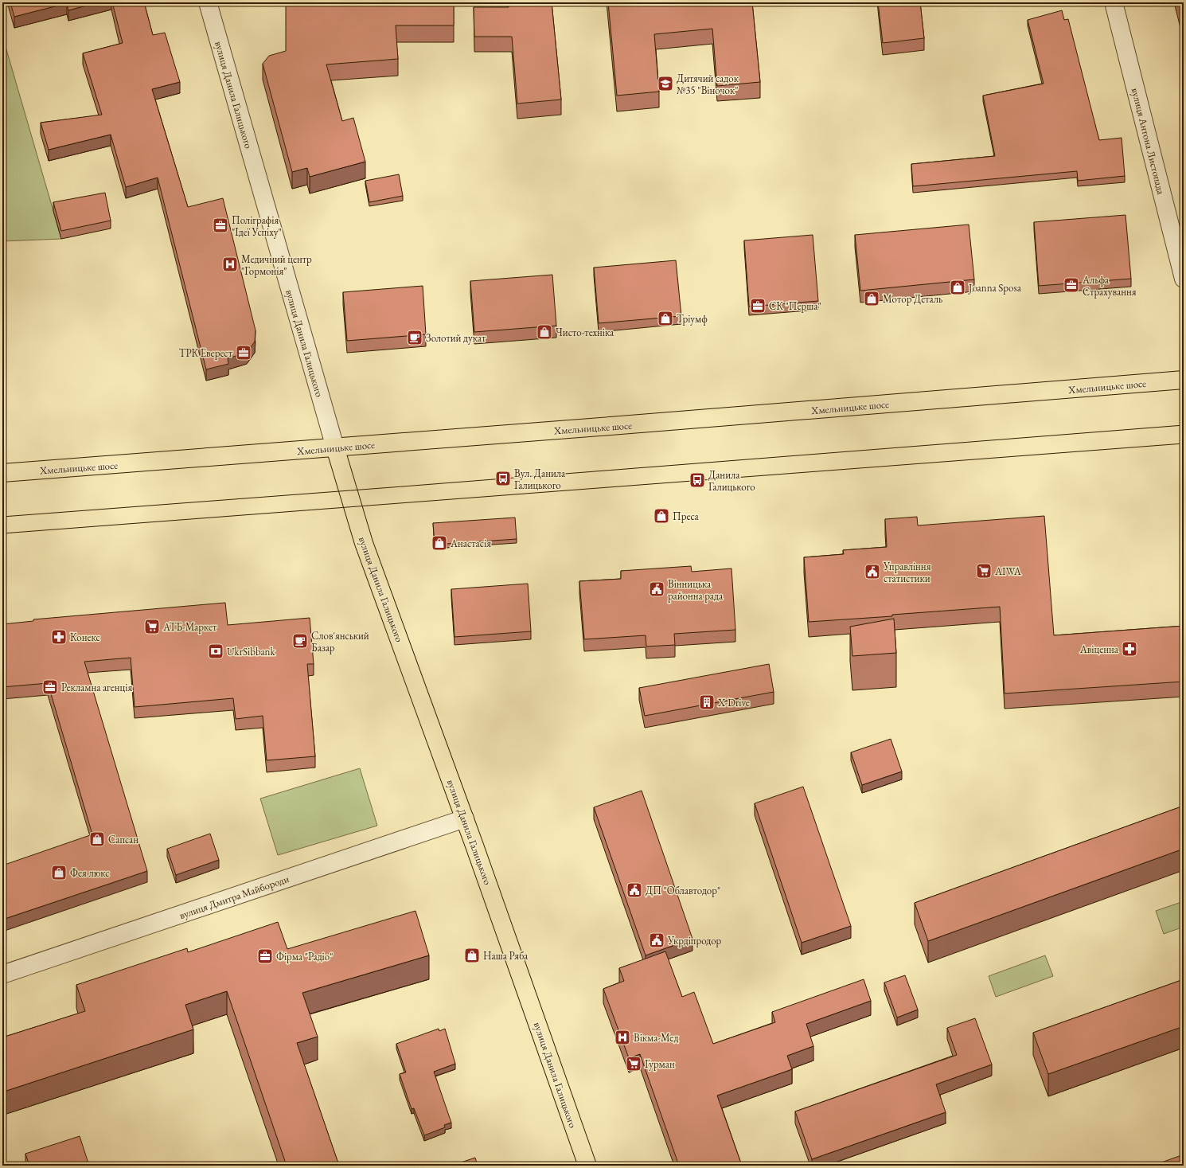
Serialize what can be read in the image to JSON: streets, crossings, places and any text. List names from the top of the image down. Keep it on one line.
{"streets":{"main road":["вулиця Данила Галицького","Хмельницьке шосе"],"street":["вулиця Антона Листопада","вулиця Дмитра Майбороди"]},"crossings":[["вулиця Данила Галицького","Хмельницьке шосе"],["вулиця Данила Галицького","вулиця Дмитра Майбороди"]],"places":{"school or university":["Дитячий садок №35 \"Віночок\""],"office":["Поліграфія \"Ідеї Успіху\"","Альфа Страхування","СК \"Перша\"","ТРК Еверест","Рекламна агенція","Фірма \"Радіо\""],"hospital":["Медичний центр \"Гормонія\"","Вікма-Мед"],"shop":["Joanna Sposa","Мотор Деталь","Тріумф","Чисто-техніка","Преса","Анастасія","Сапсан","Фея люкс","Наша Ряба"],"cafe":["Золотий дукат","Слов'янський Базар"],"bus stop":["Вул. Данила Галицького","Данила Галицького"],"supermarket":["AIWA","АТБ-Маркет","Гурман"],"public building":["Управління статистики","Вінницька районна рада","ДП \"Облавтодор\"","Укрдіпродор"],"pharmacy":["Конекс","Авіценна"],"bank":["UkrSibbank"],"building":["X-Drive"]}}
